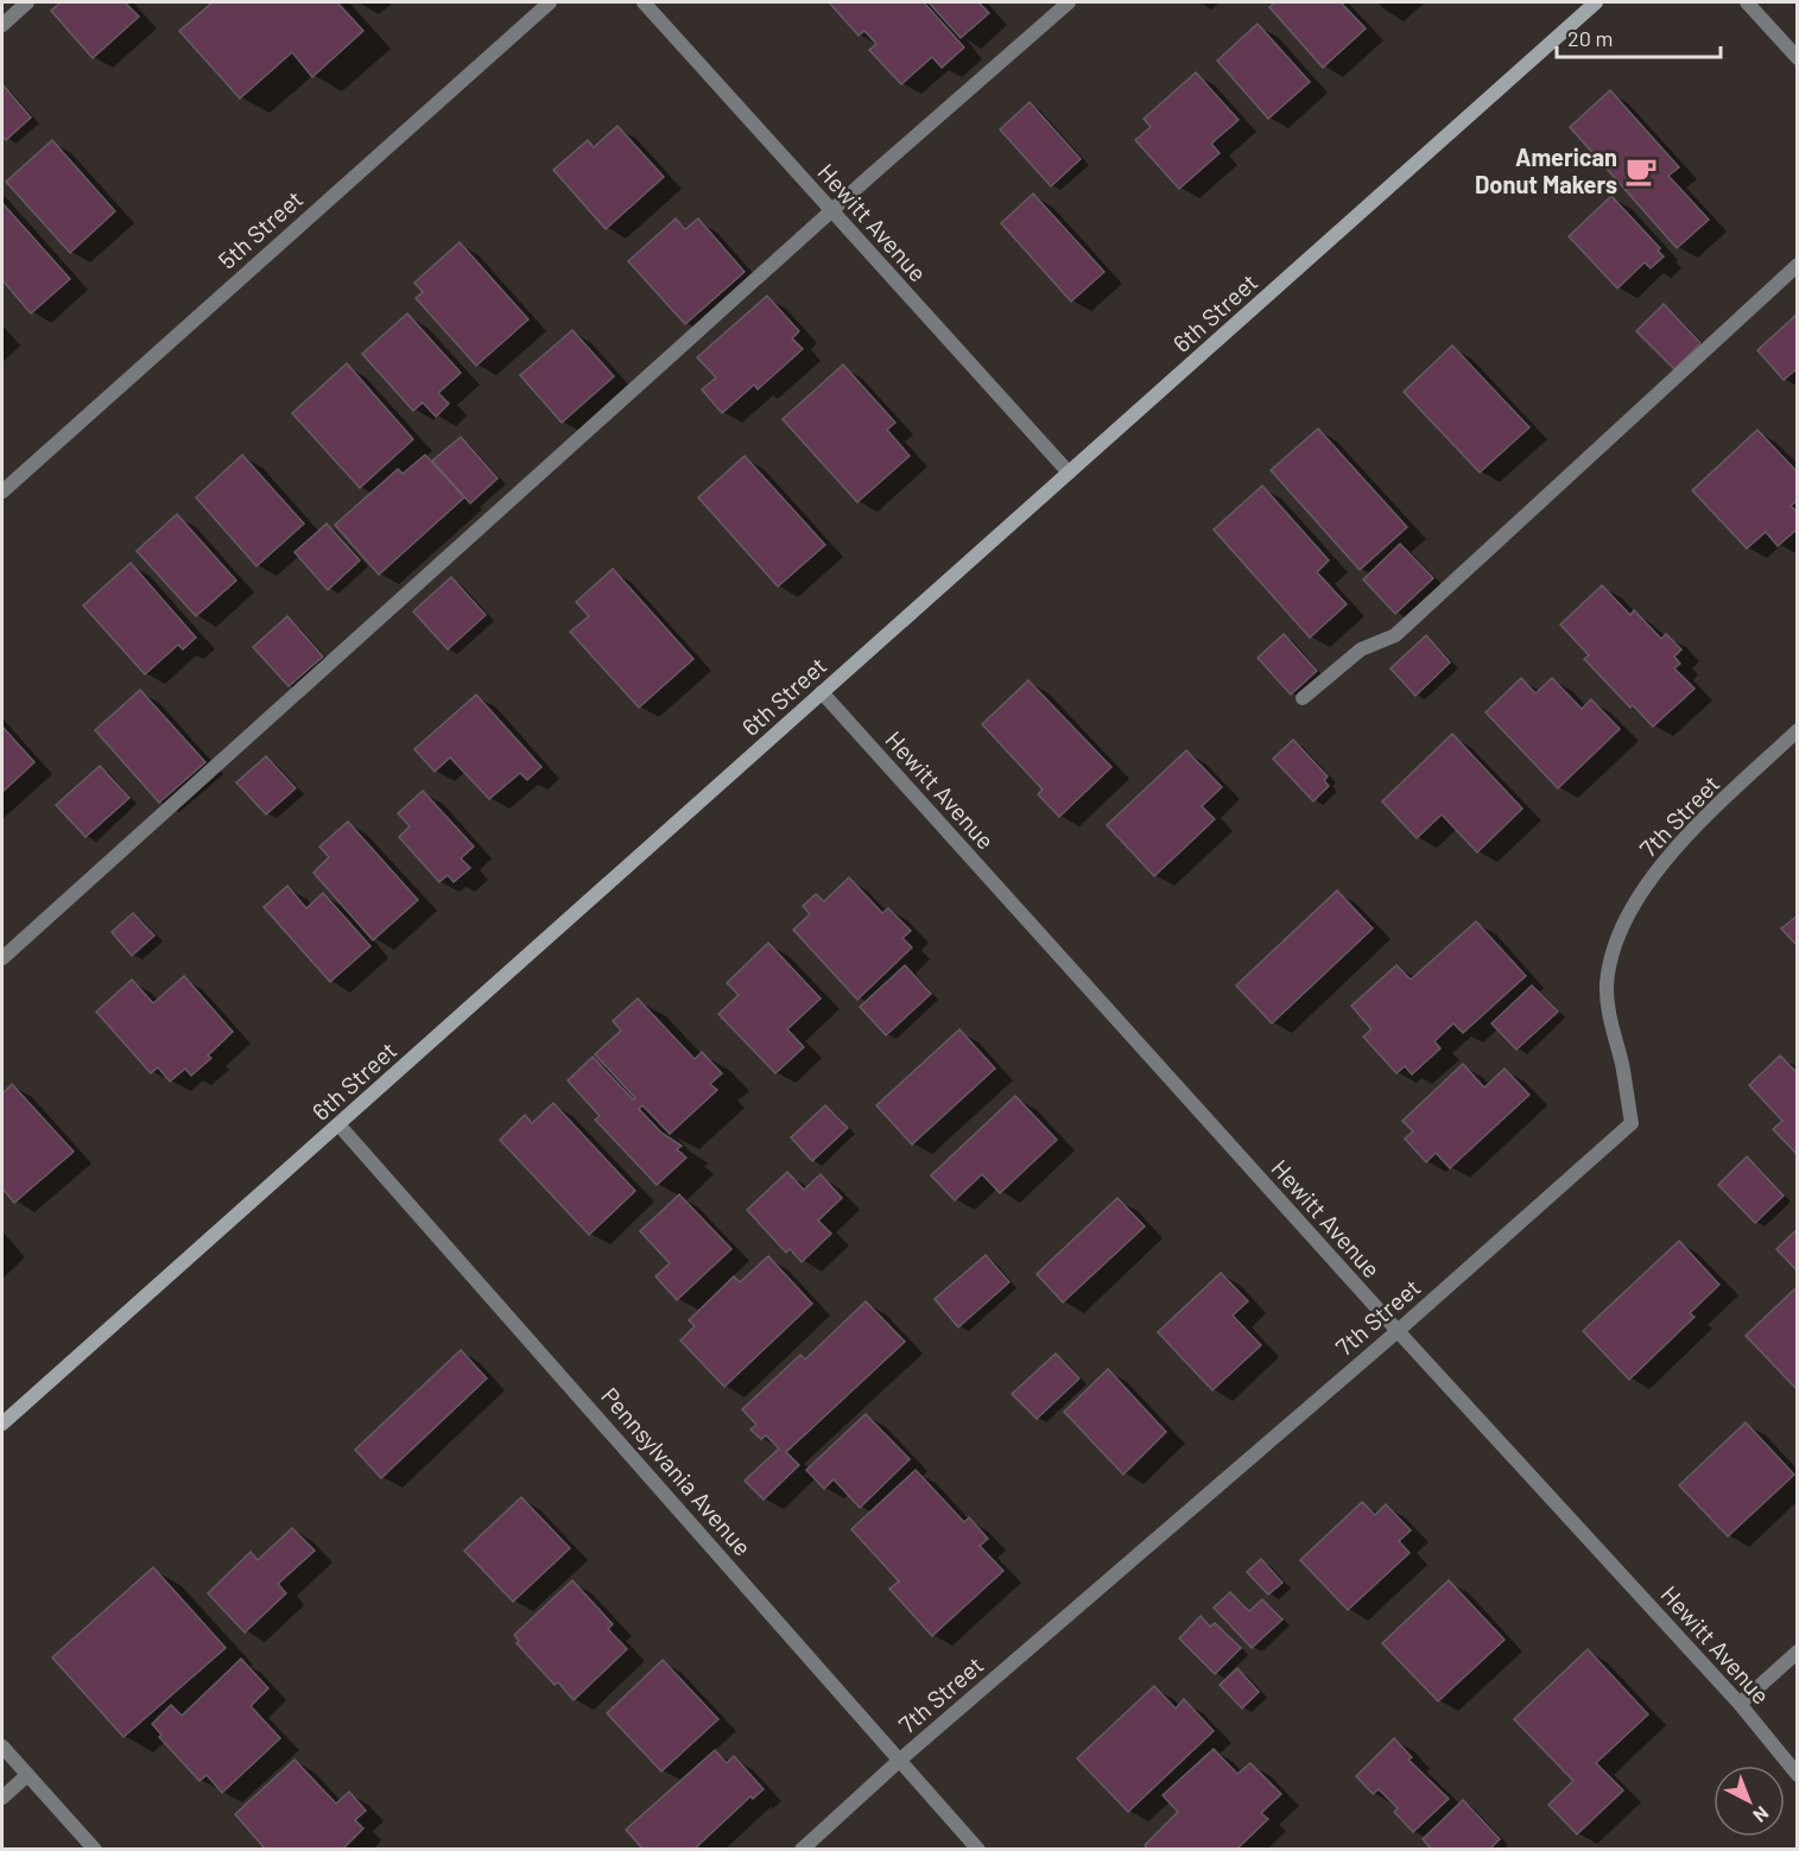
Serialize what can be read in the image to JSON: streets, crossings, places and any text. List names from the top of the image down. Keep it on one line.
{"streets":{"main road":["6th Street"],"street":["Hewitt Avenue","5th Street","7th Street","Pennsylvania Avenue"]},"crossings":[["Hewitt Avenue","6th Street"],["Hewitt Avenue","7th Street"],["6th Street","Pennsylvania Avenue"],["7th Street","Pennsylvania Avenue"]],"places":{"cafe":["American Donut Makers"]},"scale_bar":"20 m","north":"bottom right"}
